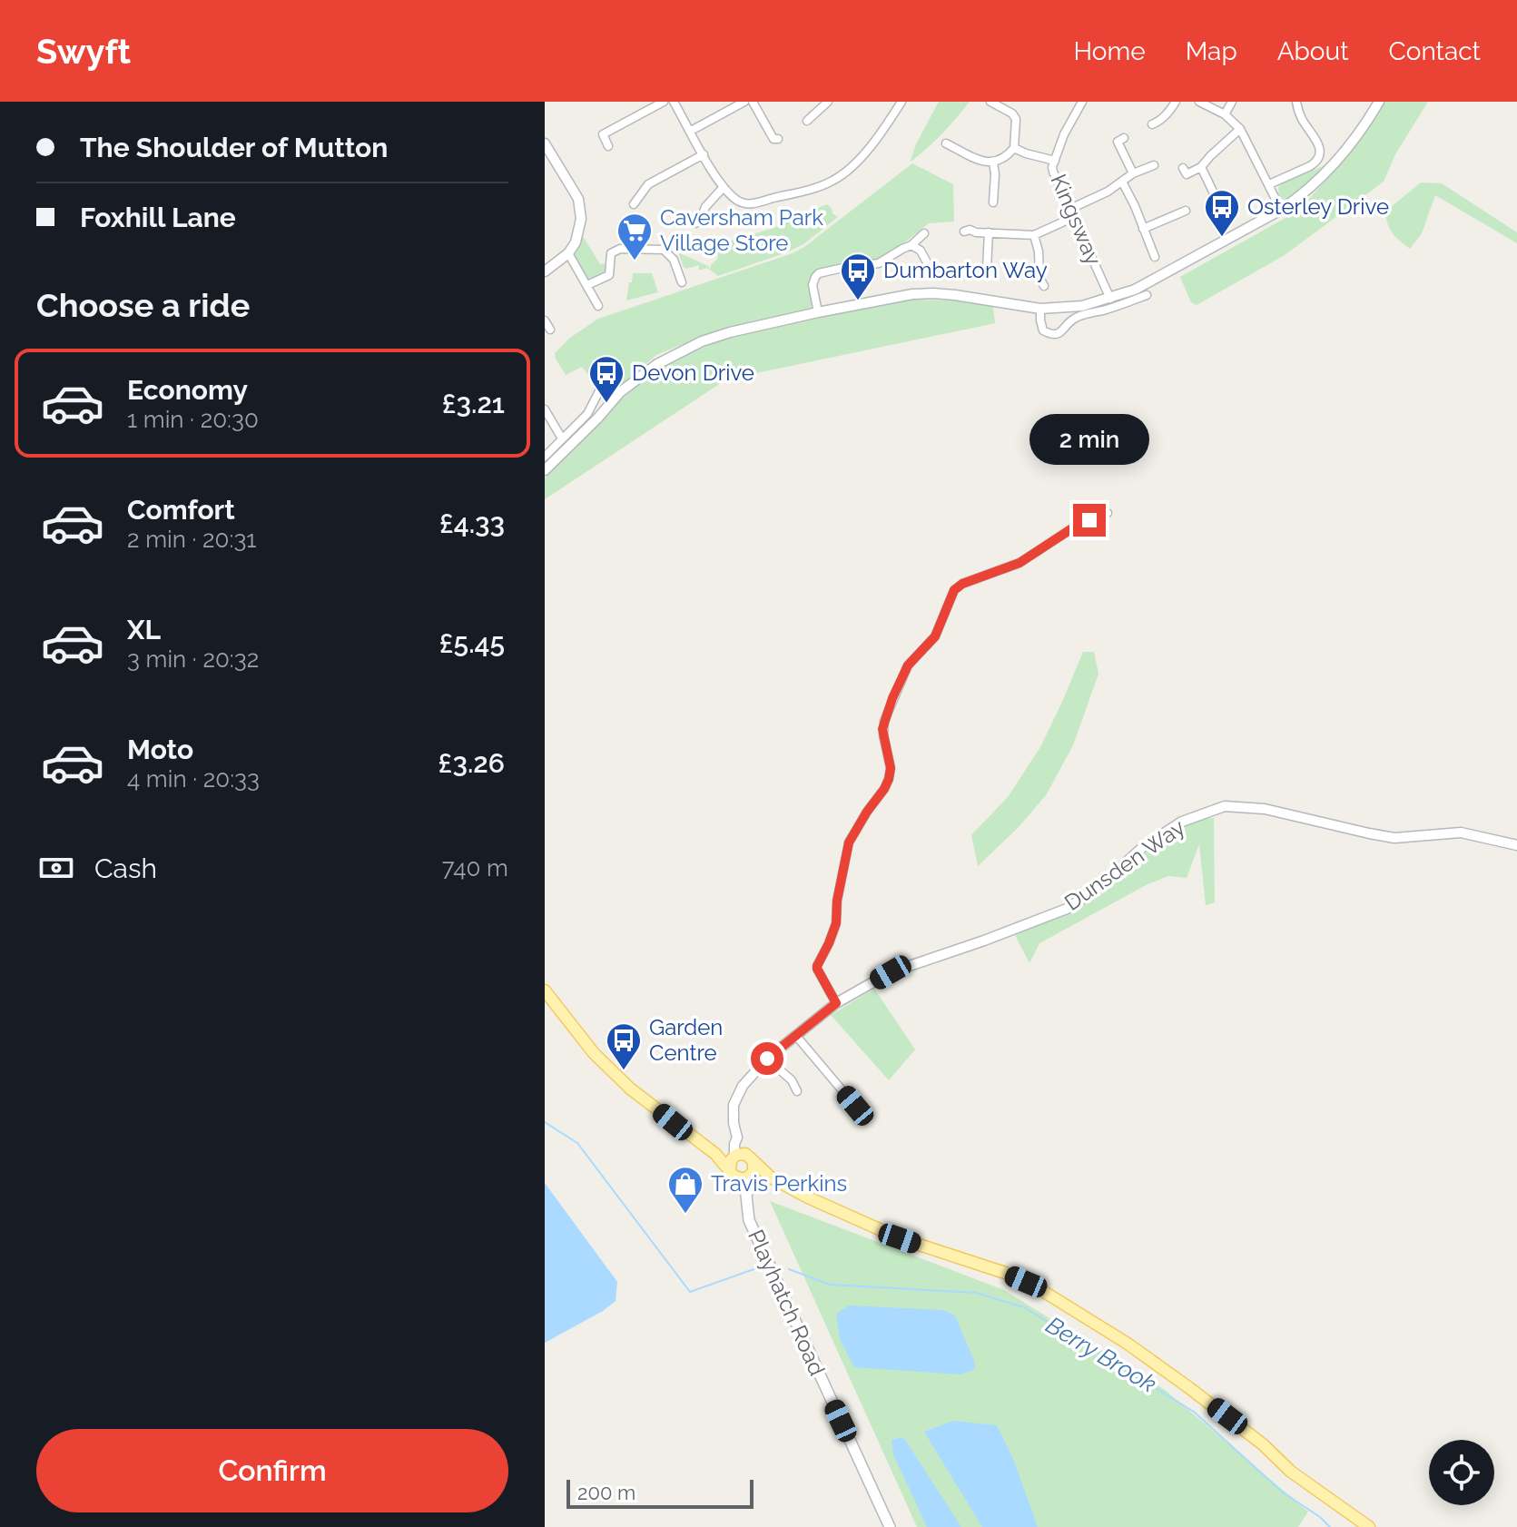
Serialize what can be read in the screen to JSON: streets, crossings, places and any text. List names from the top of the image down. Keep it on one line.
{"streets":{"main road":["Playhatch Road"],"street":["Kingsway","Dunsden Way"]},"crossings":[["Dunsden Way","Playhatch Road"]],"water":["Berry Brook"],"places":{"bus stop":["Osterley Drive","Dumbarton Way","Devon Drive","Garden Centre"],"supermarket":["Caversham Park Village Store"],"shop":["Travis Perkins"]},"scale_bar":"200 m","page":{"header":"Swyft","nav":["Home","Map","About","Contact"],"banner":["The Shoulder of Mutton","Foxhill Lane"],"heading":"Choose a ride","list":[{"name":"Economy","note":"1 min · 20:30","value":"£3.21"},{"name":"Comfort","note":"2 min · 20:31","value":"£4.33"},{"name":"XL","note":"3 min · 20:32","value":"£5.45"},{"name":"Moto","note":"4 min · 20:33","value":"£3.26"}],"bubble":"2 min","pay":["Cash","740 m"],"buttons":"Confirm","scale":"200 m"}}
